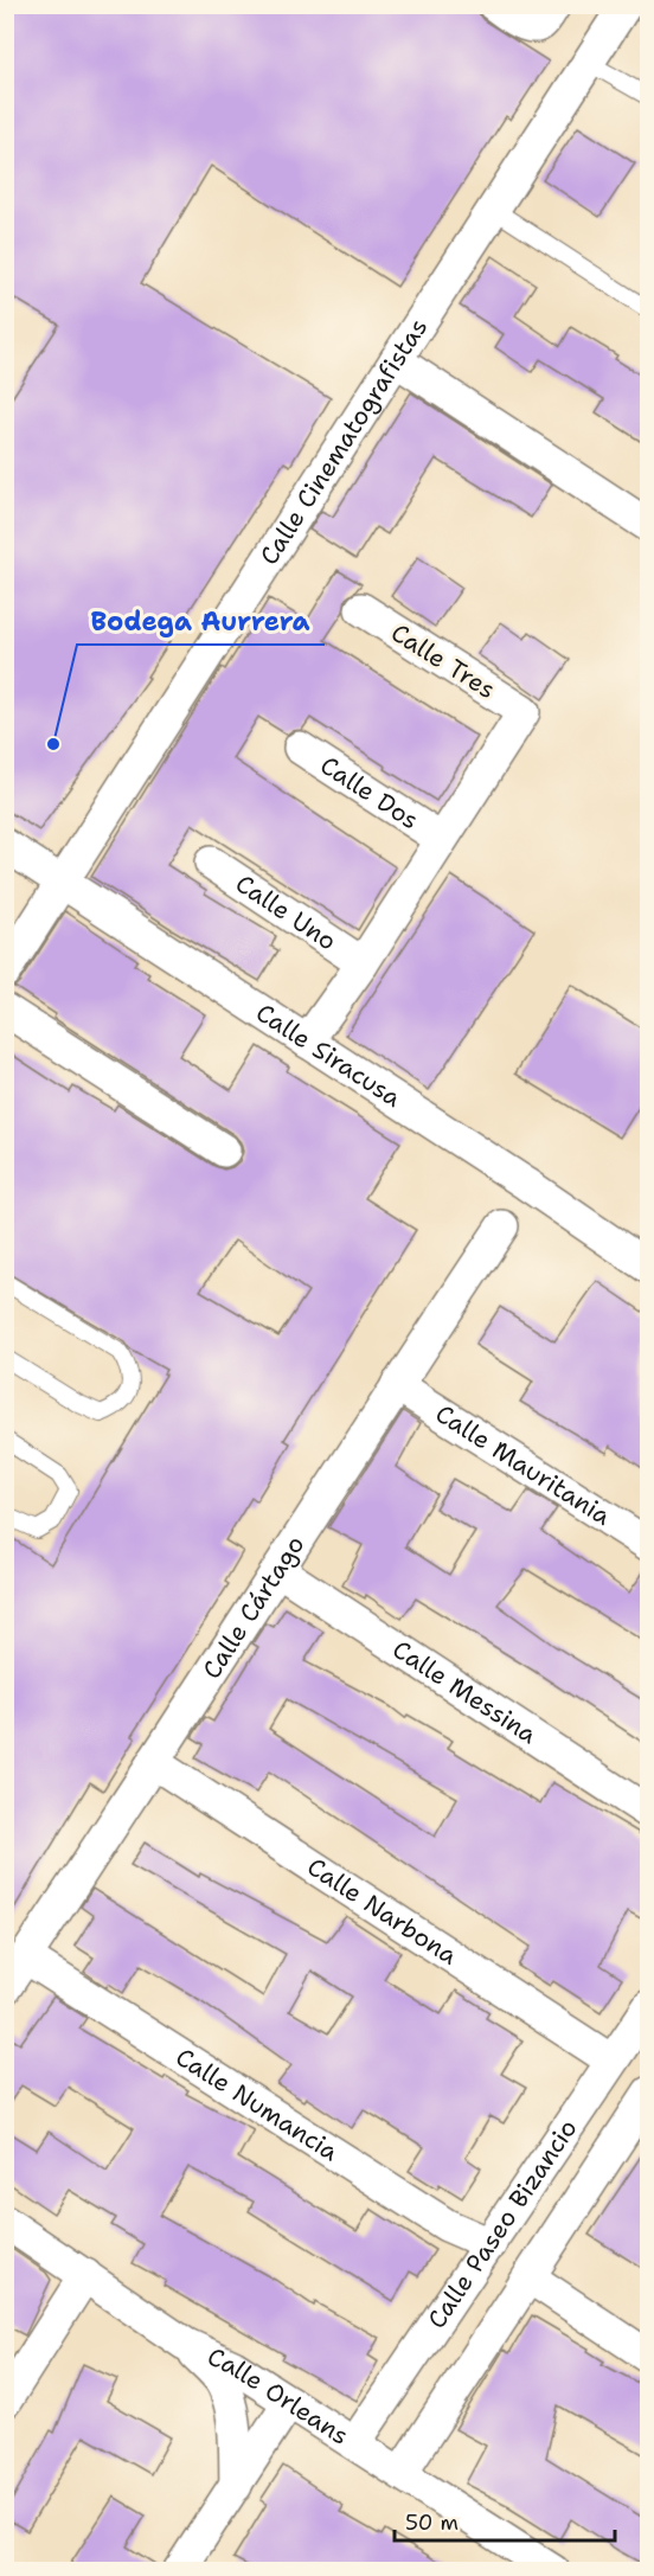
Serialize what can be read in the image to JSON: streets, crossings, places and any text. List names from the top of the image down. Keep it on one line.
{"streets":{"street":["Calle Cinematografistas","Calle Tres","Calle Dos","Calle Uno","Calle Siracusa","Calle Mauritania","Calle Cártago","Calle Messina","Calle Narbona","Calle Numancia","Calle Paseo Bizancio","Calle Orleans"]},"crossings":[["Calle Cinematografistas","Calle Siracusa"],["Calle Tres","Calle Dos"],["Calle Mauritania","Calle Cártago"],["Calle Cártago","Calle Messina"],["Calle Cártago","Calle Narbona"],["Calle Cártago","Calle Numancia"],["Calle Narbona","Calle Paseo Bizancio"],["Calle Numancia","Calle Paseo Bizancio"],["Calle Paseo Bizancio","Calle Orleans"]],"places":["Bodega Aurrera"],"scale_bar":"50 m"}
